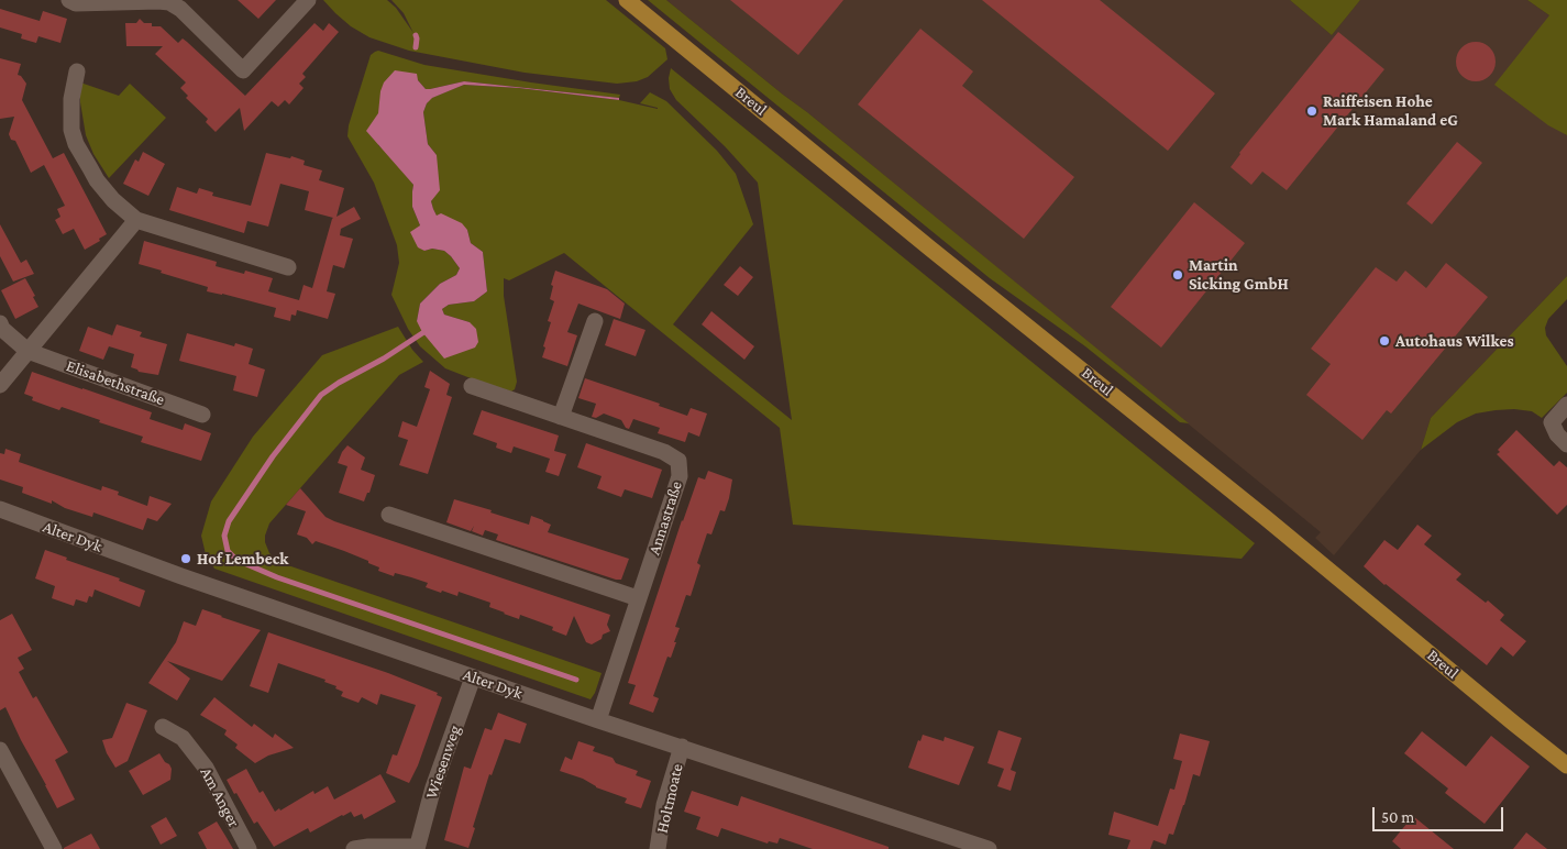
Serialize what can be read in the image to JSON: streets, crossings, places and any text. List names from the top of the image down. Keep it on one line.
{"streets":{"main road":["Breul"],"street":["Elisabethstraße","Annastraße","Alter Dyk","Wiesenweg","Am Anger","Holtmoate"]},"crossings":[["Annastraße","Alter Dyk"],["Alter Dyk","Wiesenweg"],["Alter Dyk","Holtmoate"]],"places":["Raiffeisen Hohe Mark Hamaland eG","Martin Sicking GmbH","Autohaus Wilkes","Hof Lembeck"],"scale_bar":"50 m"}
